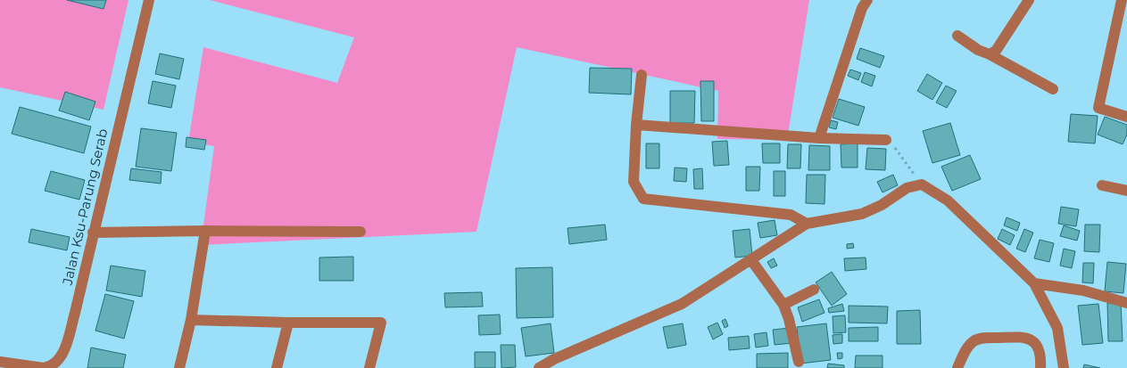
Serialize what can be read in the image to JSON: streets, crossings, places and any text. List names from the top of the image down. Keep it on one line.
{"streets":{"street":["Jalan Ksu-Parung Serab"]}}
